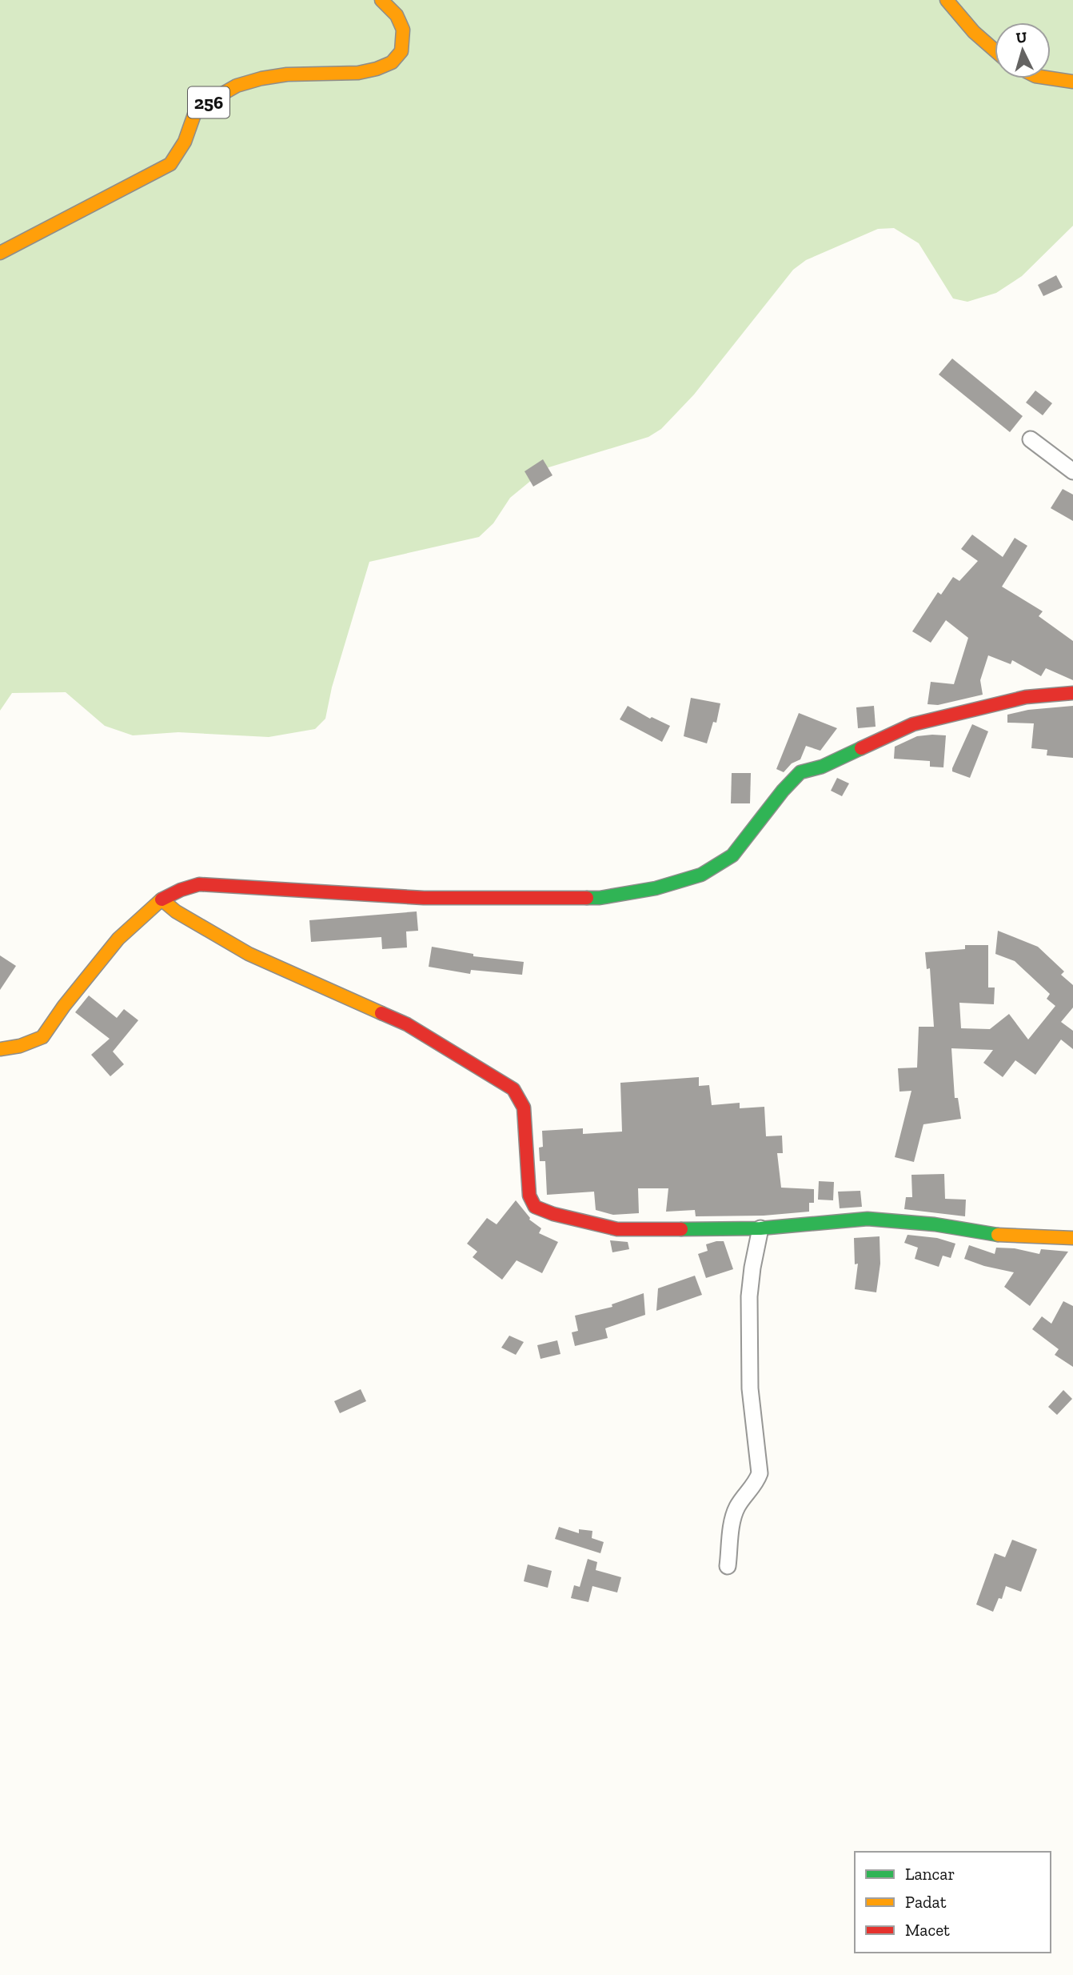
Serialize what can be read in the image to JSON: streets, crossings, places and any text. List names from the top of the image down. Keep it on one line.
{"streets":{"street":["256"]},"legend":["Lancar","Padat","Macet"],"north":"top"}
